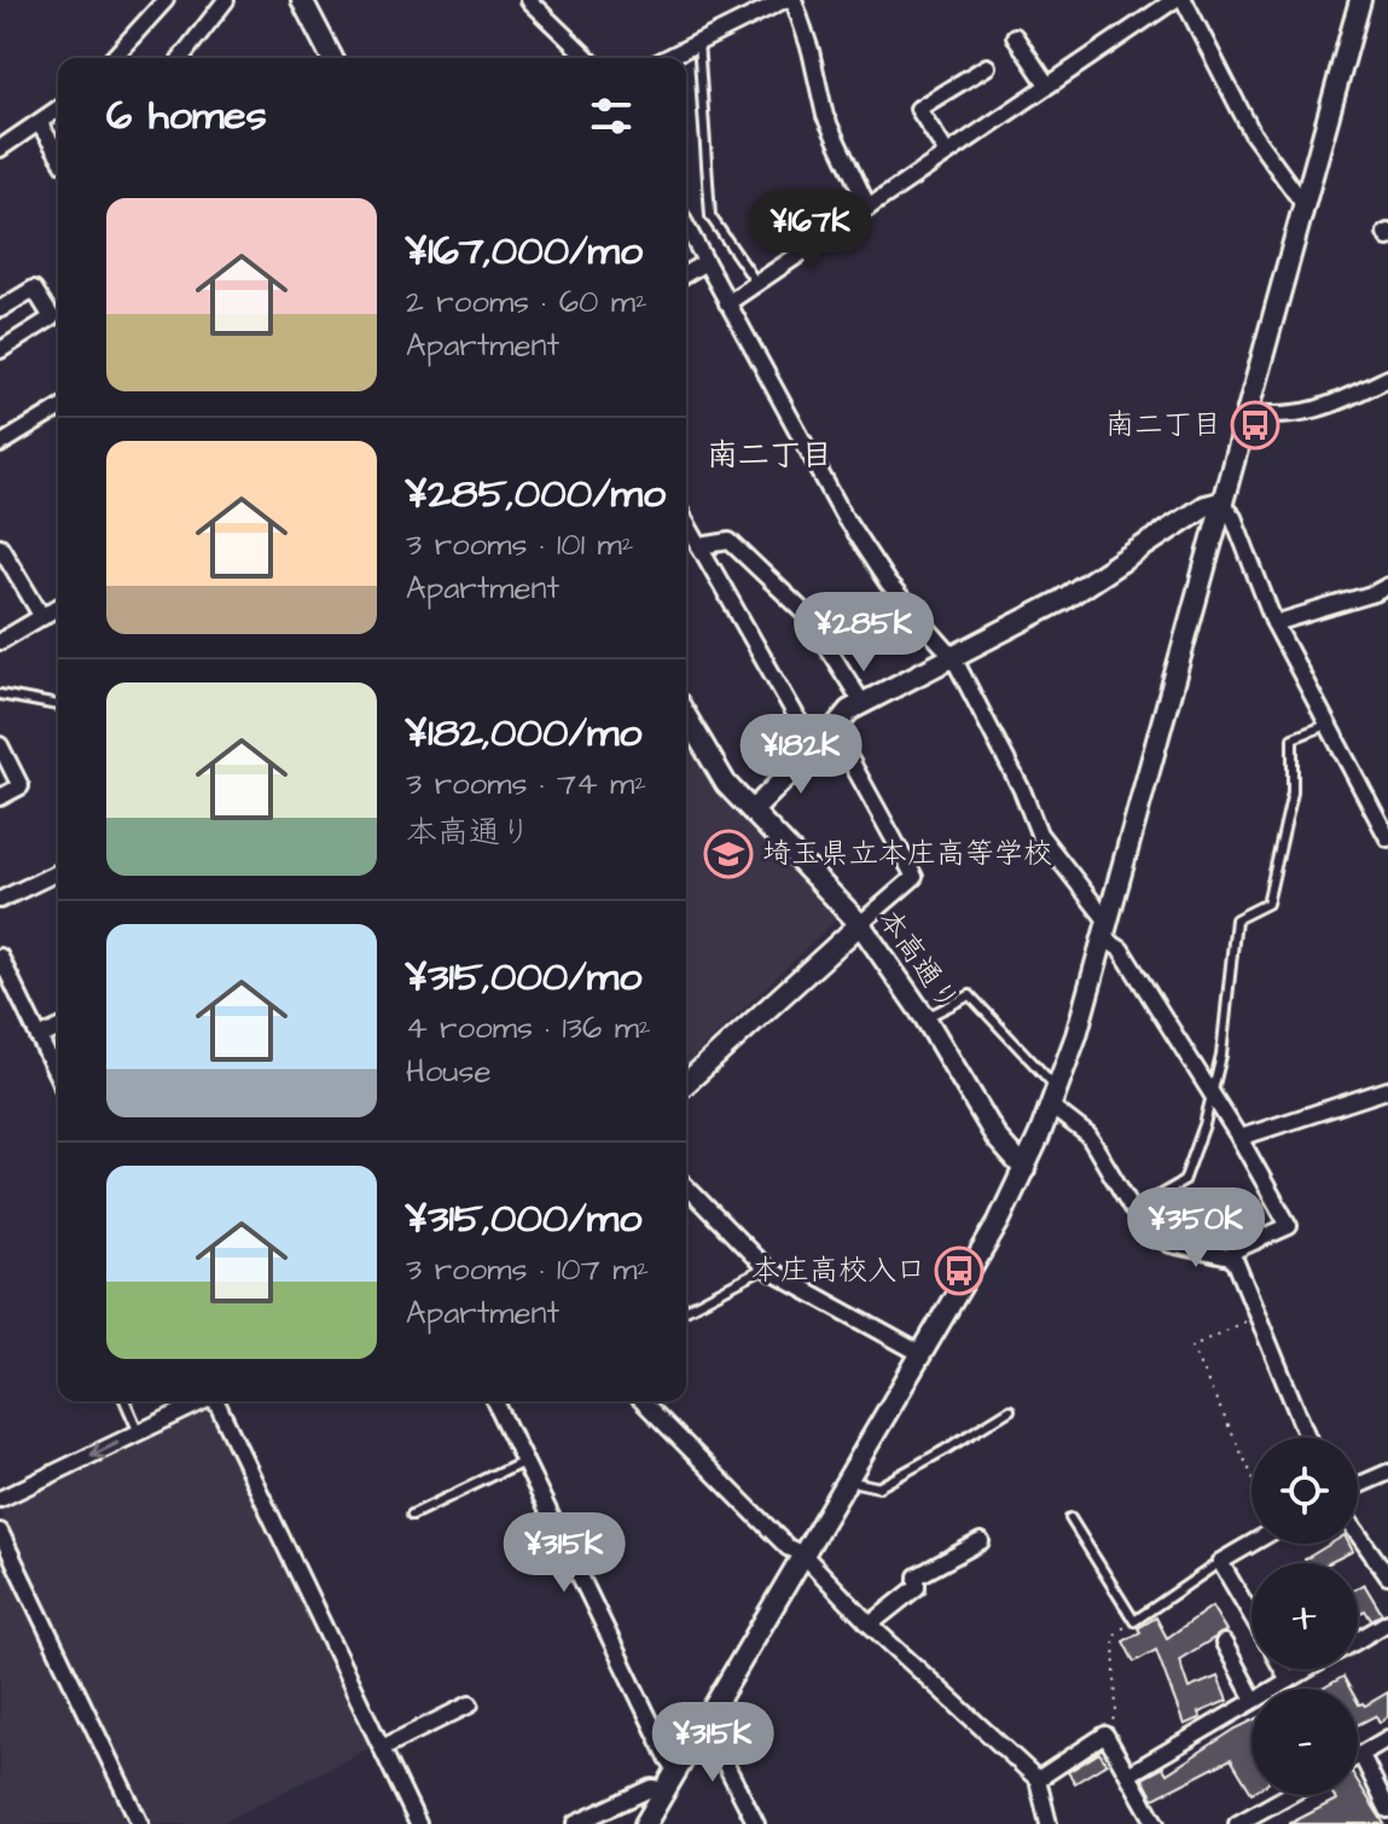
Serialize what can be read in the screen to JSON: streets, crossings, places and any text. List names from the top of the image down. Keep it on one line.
{"streets":{"street":["本高通り"]},"districts":["南二丁目"],"places":{"bus stop":["南二丁目","本庄高校入口"],"school or university":["埼玉県立本庄高等学校"]},"page":{"heading":"6 homes","list":[{"name":"¥167,000/mo","note":"2 rooms · 60 m² · Apartment"},{"name":"¥285,000/mo","note":"3 rooms · 101 m² · Apartment"},{"name":"¥182,000/mo","note":"3 rooms · 74 m² · 本高通り"},{"name":"¥315,000/mo","note":"4 rooms · 136 m² · House"},{"name":"¥315,000/mo","note":"3 rooms · 107 m² · Apartment"}],"price":["¥167K","¥285K","¥182K","¥350K","¥315K","¥315K"],"map_buttons":["+","−"]}}
